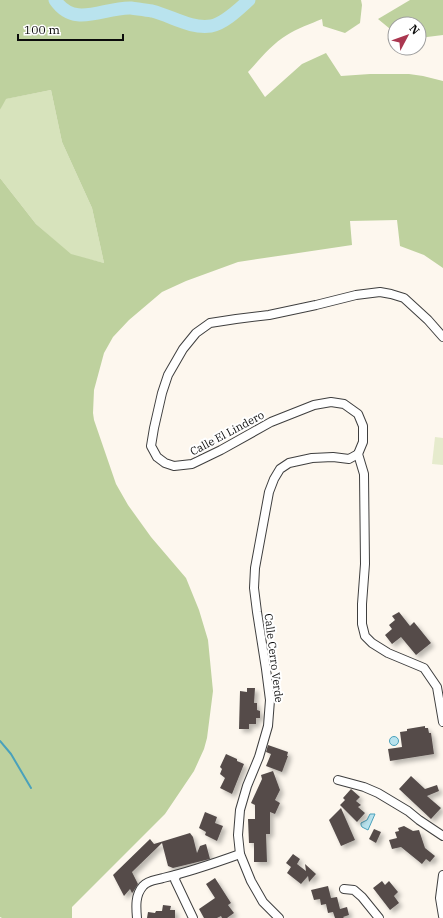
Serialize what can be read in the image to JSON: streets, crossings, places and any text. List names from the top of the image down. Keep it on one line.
{"streets":{"street":["Calle El Lindero","Calle Cerro Verde"]},"crossings":[["Calle El Lindero","Calle Cerro Verde"]],"scale_bar":"100 m","north":"top right"}
